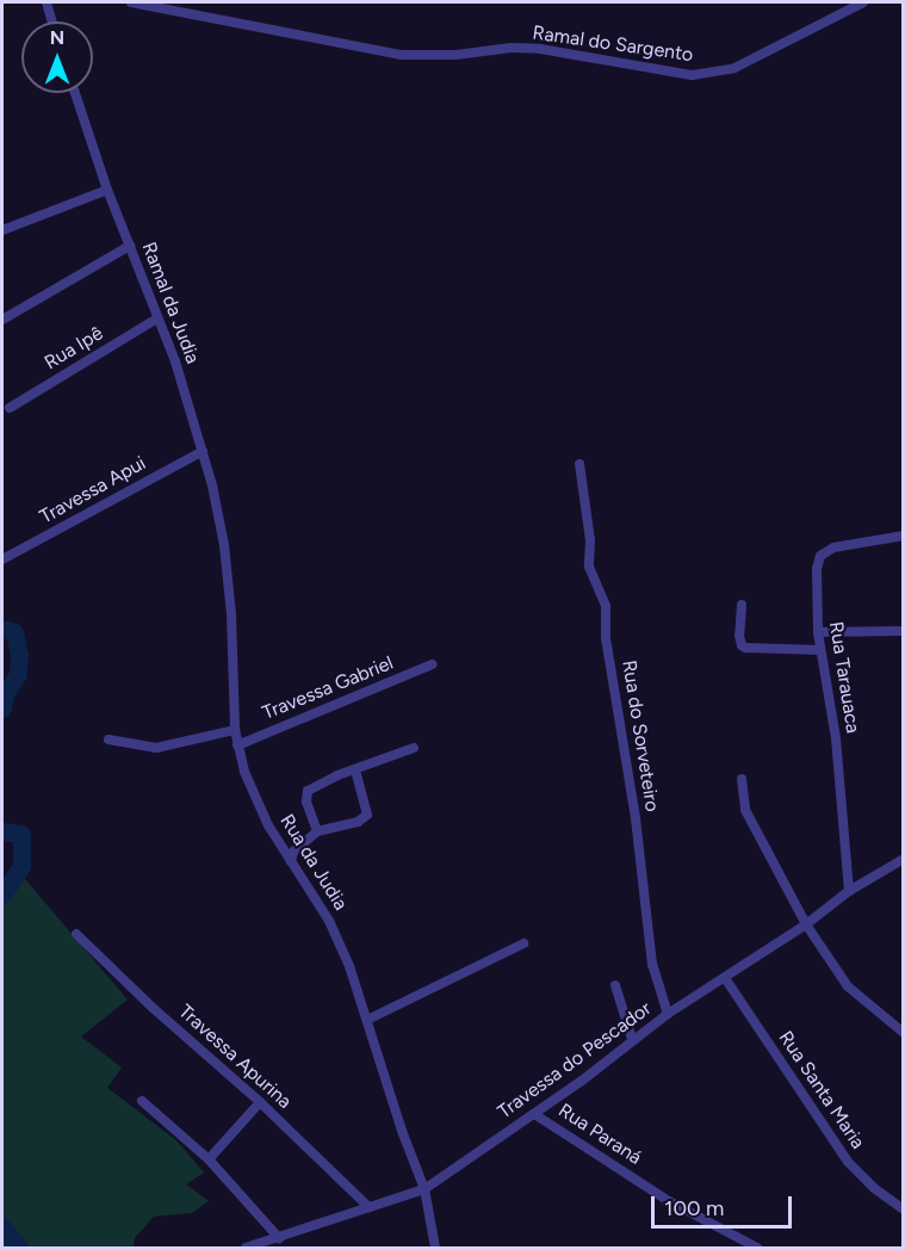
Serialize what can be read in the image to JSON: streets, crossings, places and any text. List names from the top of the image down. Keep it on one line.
{"streets":{"street":["Ramal do Sargento","Ramal da Judia","Rua Ipê","Travessa Apui","Rua Tarauaca","Travessa Gabriel","Rua do Sorveteiro","Rua da Judia","Travessa Apurina","Travessa do Pescador","Rua Santa Maria","Rua Paraná"]},"crossings":[["Ramal da Judia","Rua Ipê"],["Ramal da Judia","Travessa Apui"],["Ramal da Judia","Rua da Judia"],["Rua Tarauaca","Travessa do Pescador"],["Travessa Gabriel","Rua da Judia"],["Rua do Sorveteiro","Travessa do Pescador"],["Rua da Judia","Travessa do Pescador"],["Travessa Apurina","Travessa do Pescador"],["Travessa do Pescador","Rua Santa Maria"],["Travessa do Pescador","Rua Paraná"]],"scale_bar":"100 m","north":"top"}
